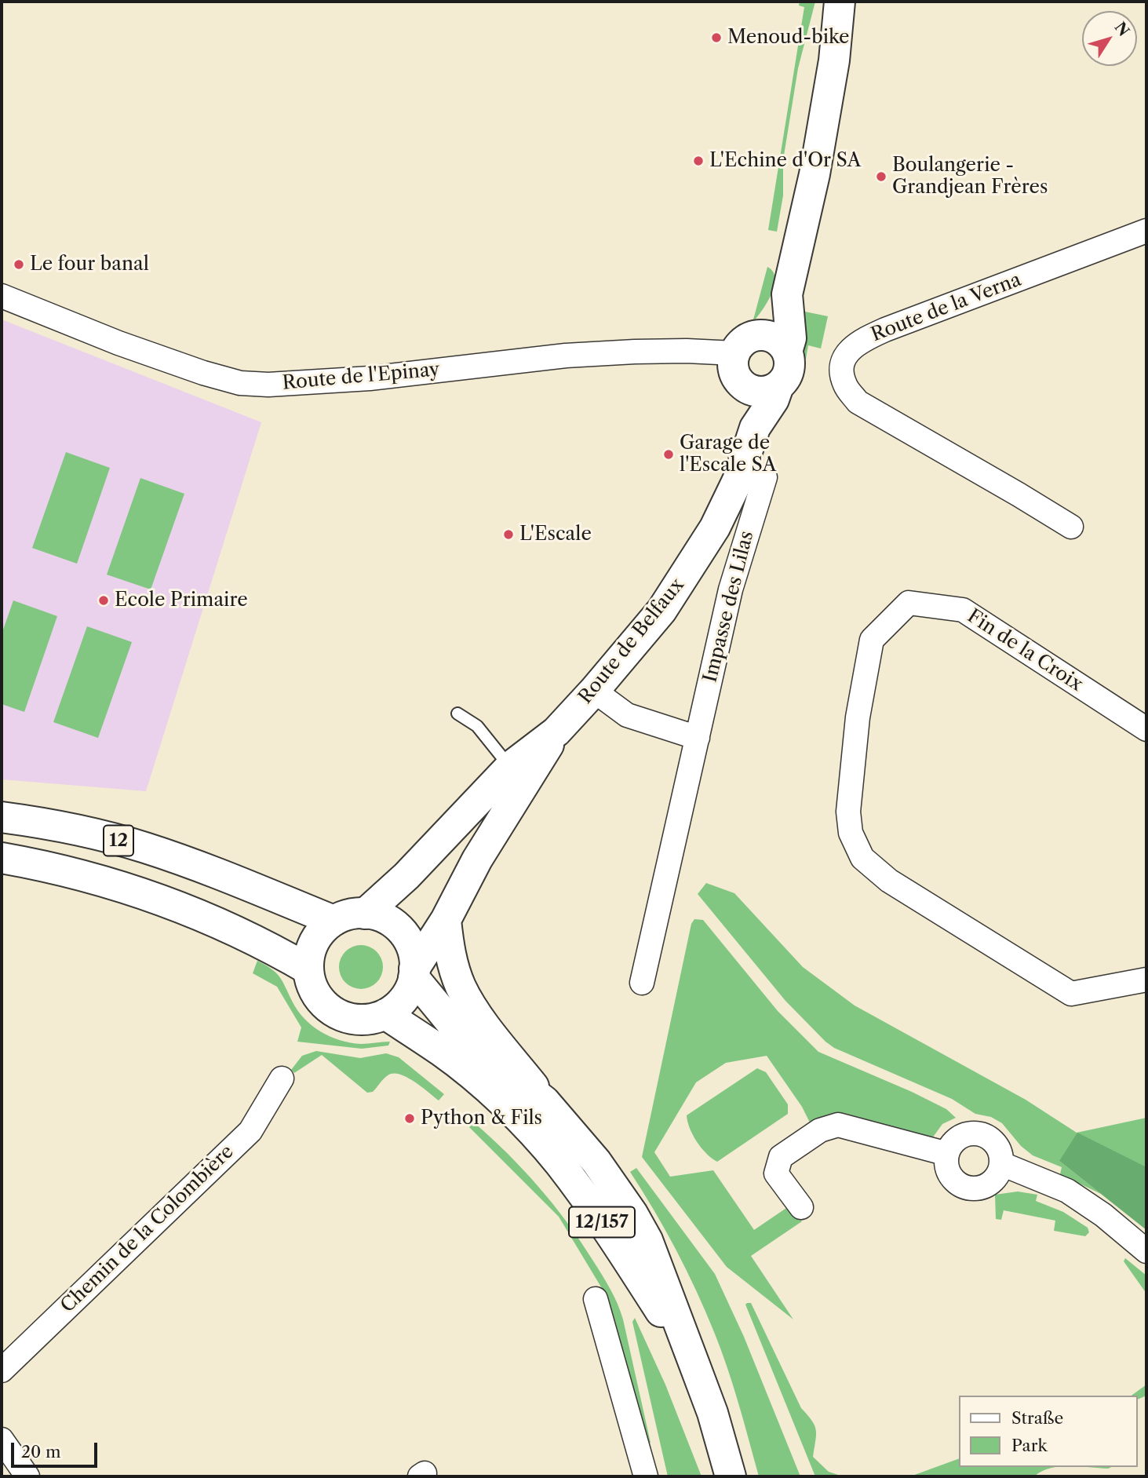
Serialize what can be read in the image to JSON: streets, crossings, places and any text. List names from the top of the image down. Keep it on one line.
{"streets":{"main road":["Route de Belfaux","12","12/157"],"street":["Route de la Verna","Route de l'Epinay","Impasse des Lilas","Fin de la Croix","Chemin de la Colombière"]},"crossings":[["Route de l'Epinay","Route de Belfaux"],["Route de Belfaux","12"],["Route de Belfaux","12/157"],["12","12/157"]],"places":["Menoud-bike","L'Echine d'Or SA","Boulangerie - Grandjean Frères","Le four banal","Garage de l'Escale SA","L'Escale","Ecole Primaire","Python & Fils"],"legend":["Straße","Park"],"scale_bar":"20 m","north":"top right"}
